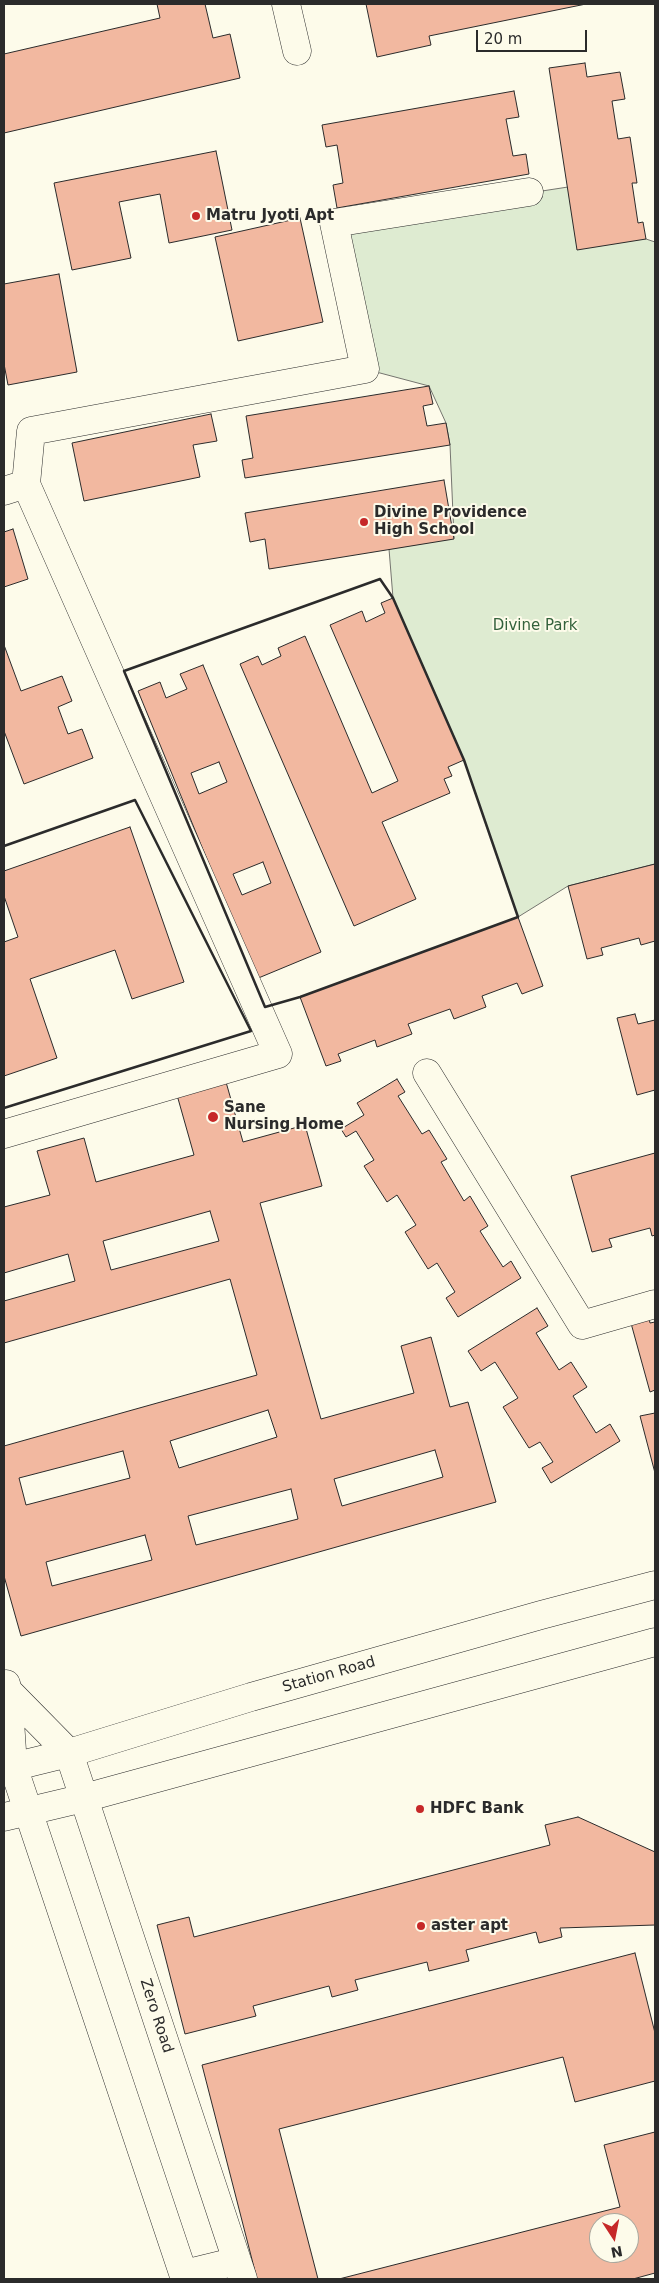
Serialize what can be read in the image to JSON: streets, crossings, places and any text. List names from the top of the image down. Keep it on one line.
{"streets":{"street":["Station Road","Zero Road"]},"crossings":[["Station Road","Zero Road"]],"parks":["Divine Park"],"places":["Matru Jyoti Apt","Divine Providence High School","Sane Nursing Home","HDFC Bank","aster apt"],"scale_bar":"20 m","north":"bottom"}
